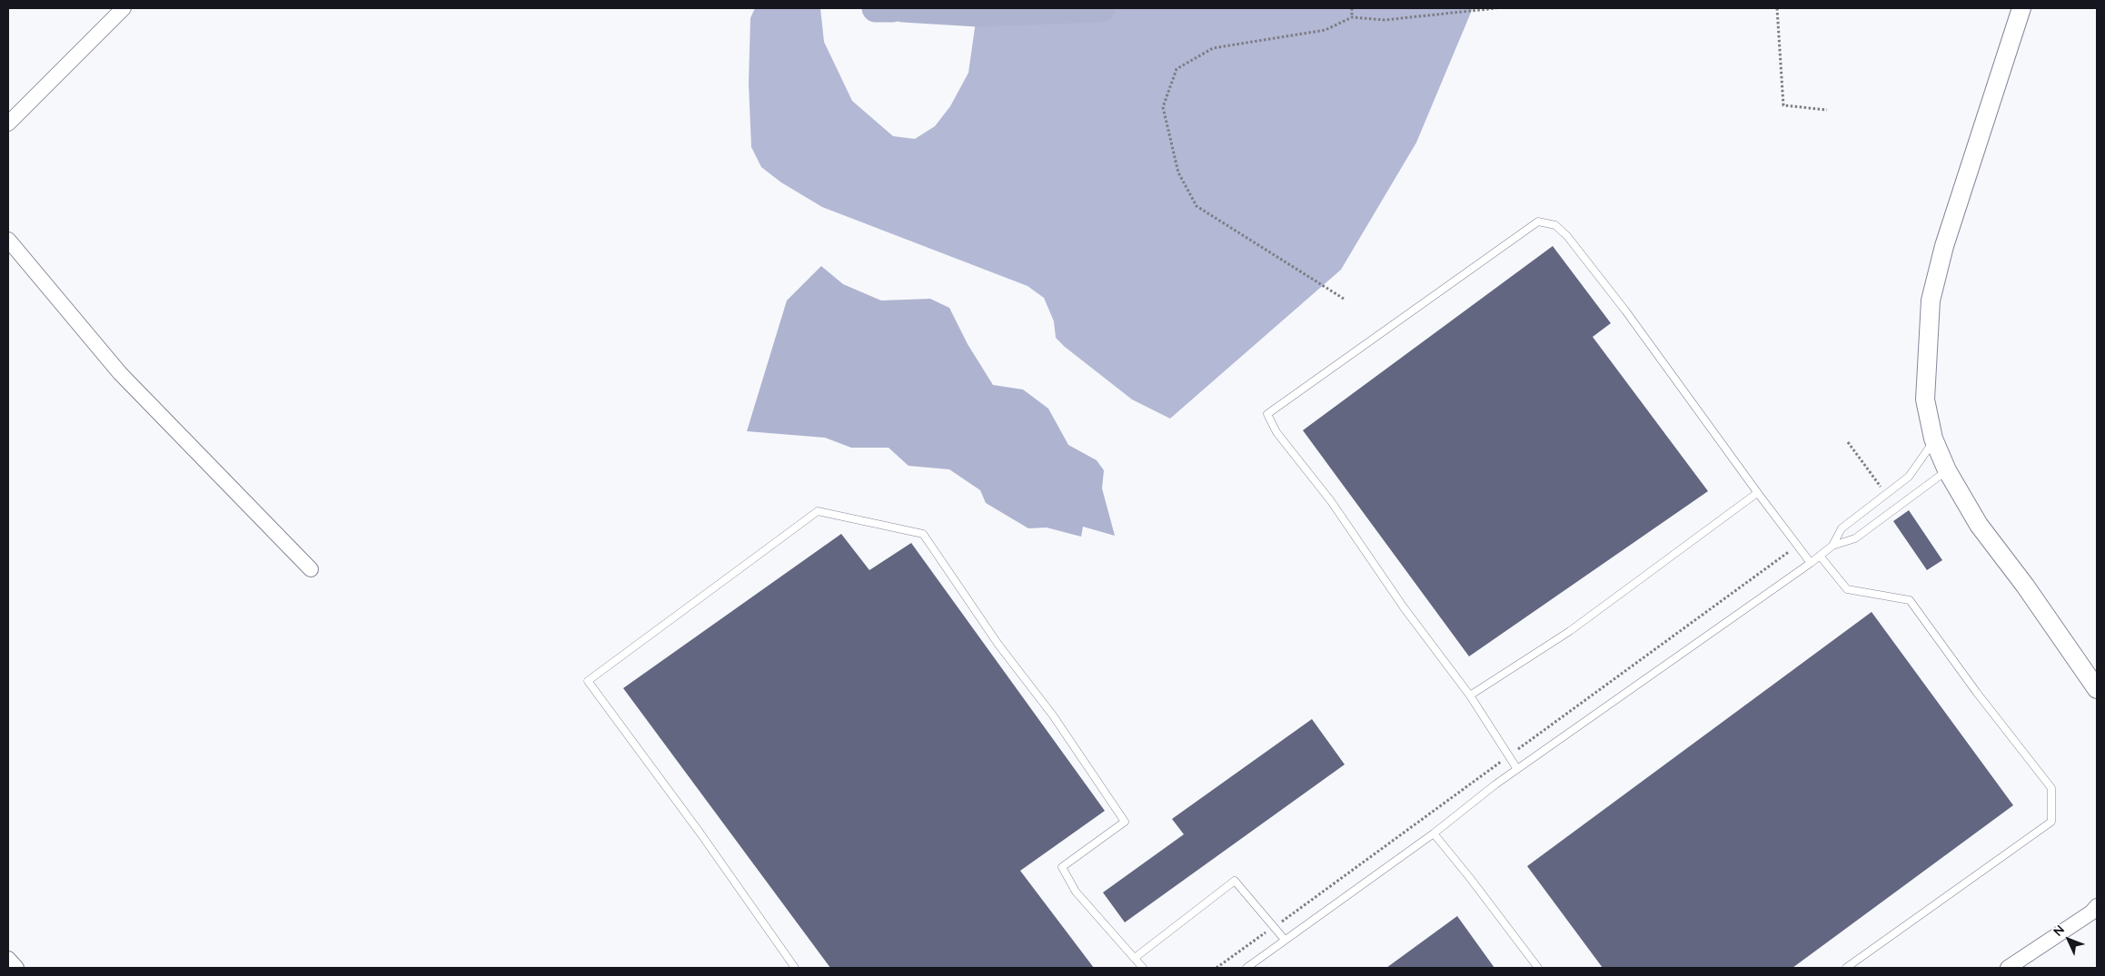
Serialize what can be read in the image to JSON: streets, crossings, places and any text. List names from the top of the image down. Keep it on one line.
{"north":"top left"}
